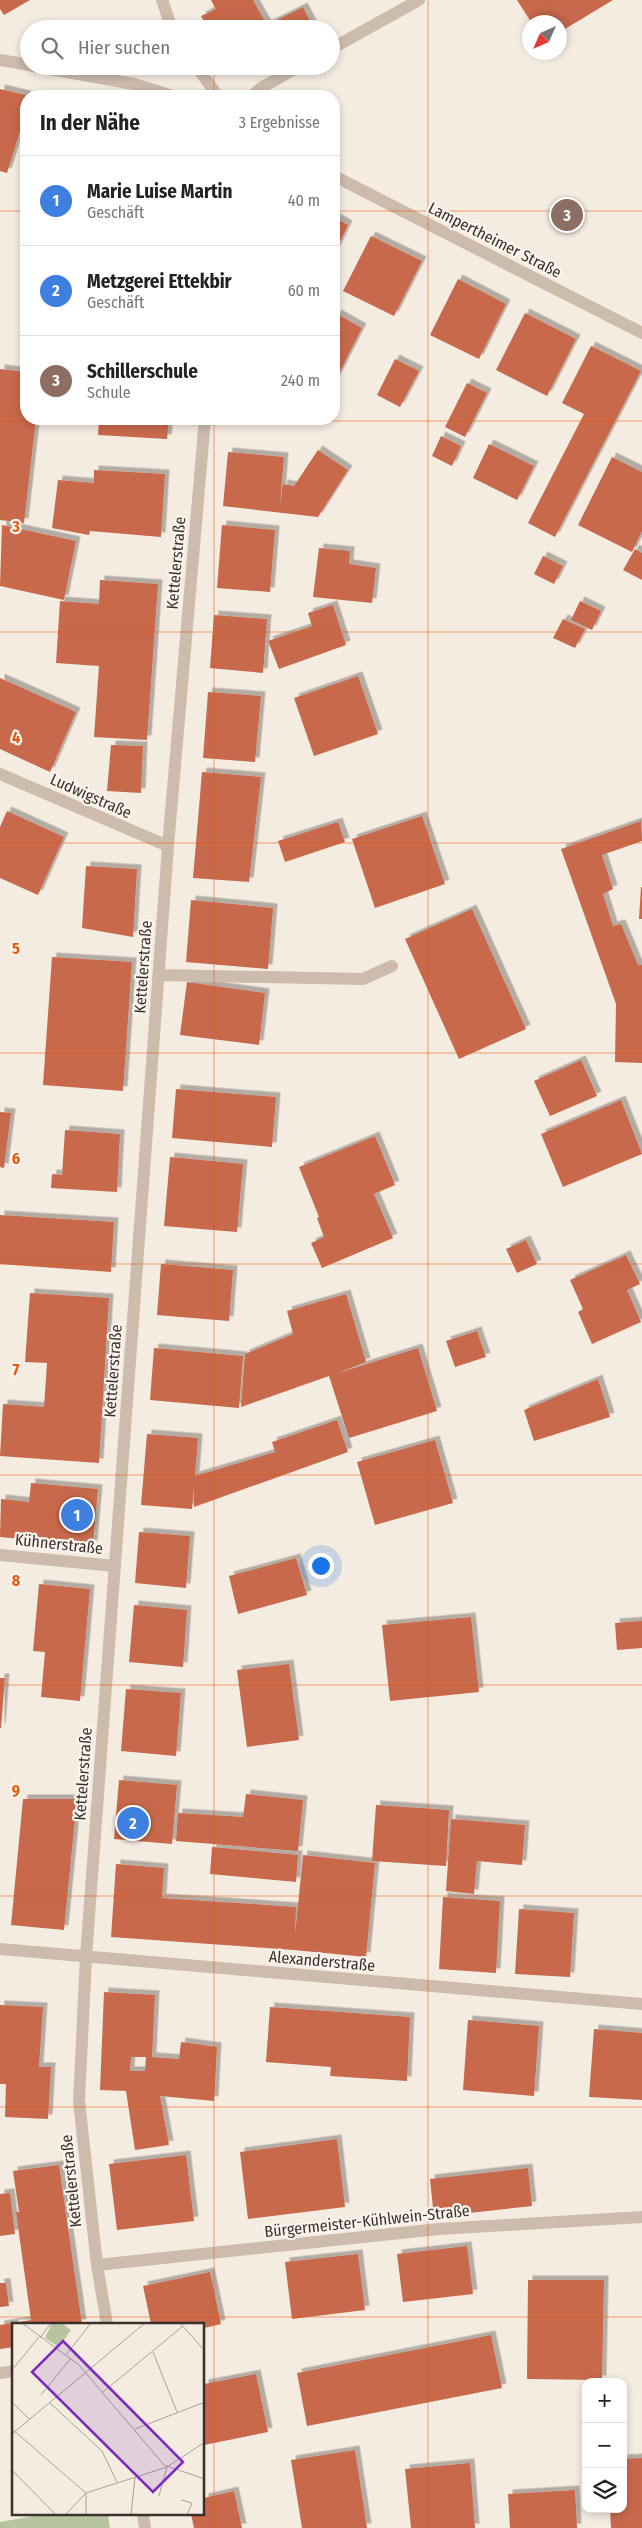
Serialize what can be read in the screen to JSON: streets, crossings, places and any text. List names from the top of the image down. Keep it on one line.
{"streets":{"street":["Lampertheimer Straße","Kettelerstraße","Ludwigstraße","Kühnerstraße","Alexanderstraße","Bürgermeister-Kühlwein-Straße"]},"crossings":[["Kettelerstraße","Ludwigstraße"],["Kettelerstraße","Kühnerstraße"],["Kettelerstraße","Alexanderstraße"],["Kettelerstraße","Bürgermeister-Kühlwein-Straße"]],"north":"bottom left","page":{"search":"Hier suchen","heading":["In der Nähe","3 Ergebnisse"],"list":[{"mark":"1","name":"Marie Luise Martin","note":"Geschäft","value":"40 m"},{"mark":"2","name":"Metzgerei Ettekbir","note":"Geschäft","value":"60 m"},{"mark":"3","name":"Schillerschule","note":"Schule","value":"240 m"}],"pins":["3","1","2"],"map_buttons":["+","−"]},"grid":{"rows":["3","4","5","6","7","8","9"]}}
